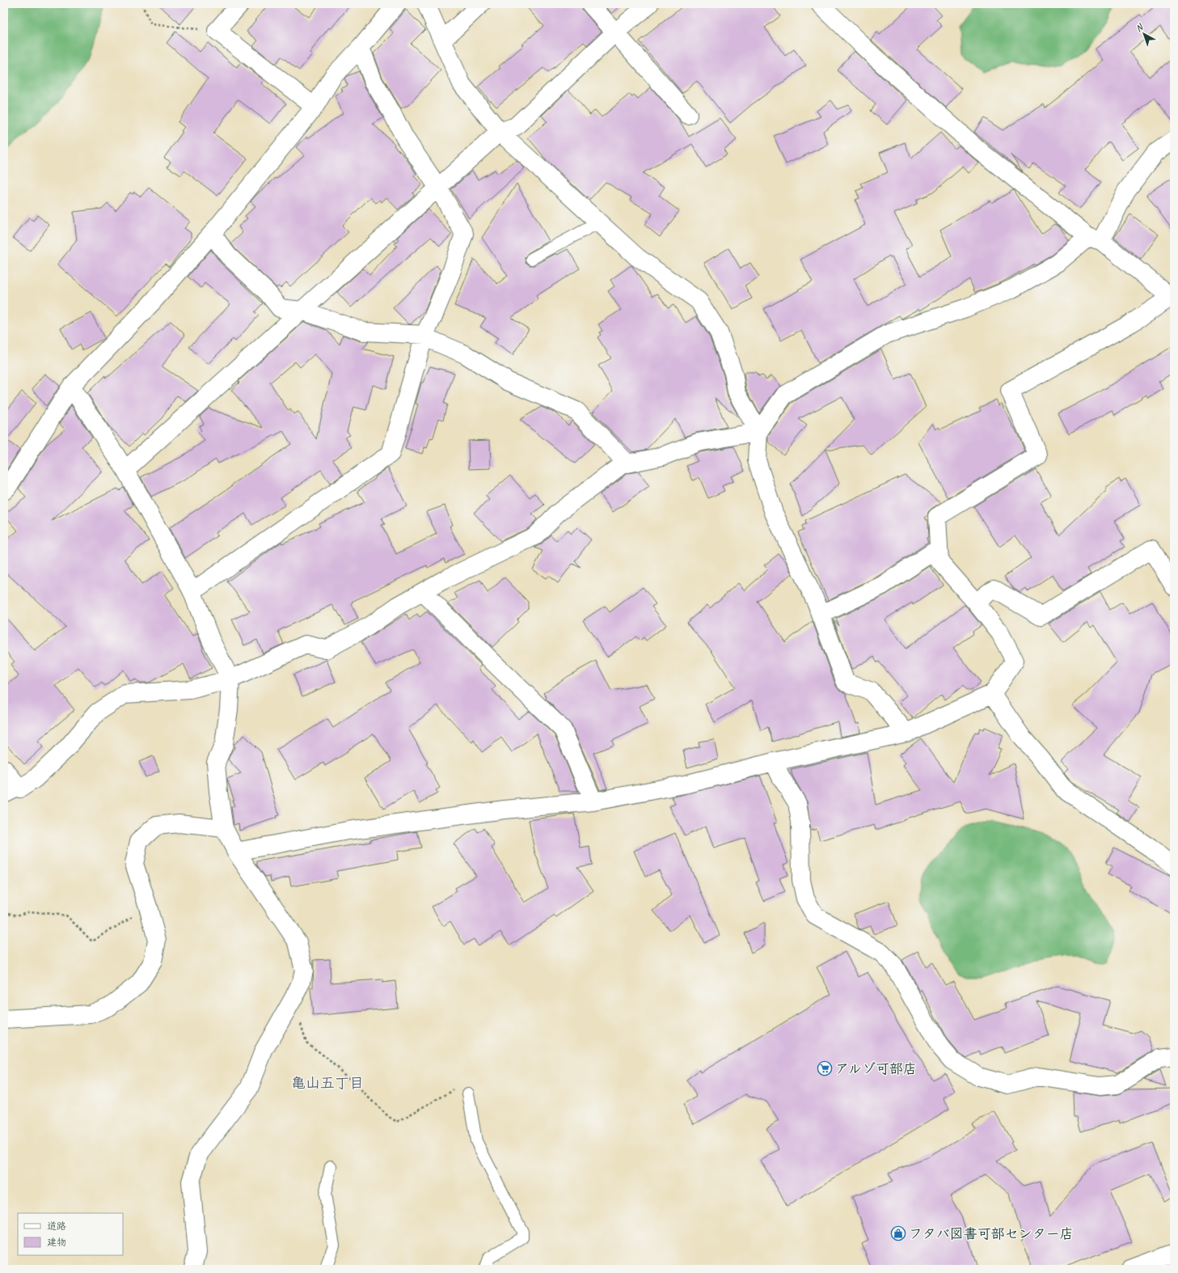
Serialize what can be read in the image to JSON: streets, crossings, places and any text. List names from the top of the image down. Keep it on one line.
{"districts":["亀山五丁目"],"places":{"supermarket":["アルゾ可部店"],"shop":["フタバ図書可部センター店"]},"legend":["道路","建物"],"north":"top left"}
